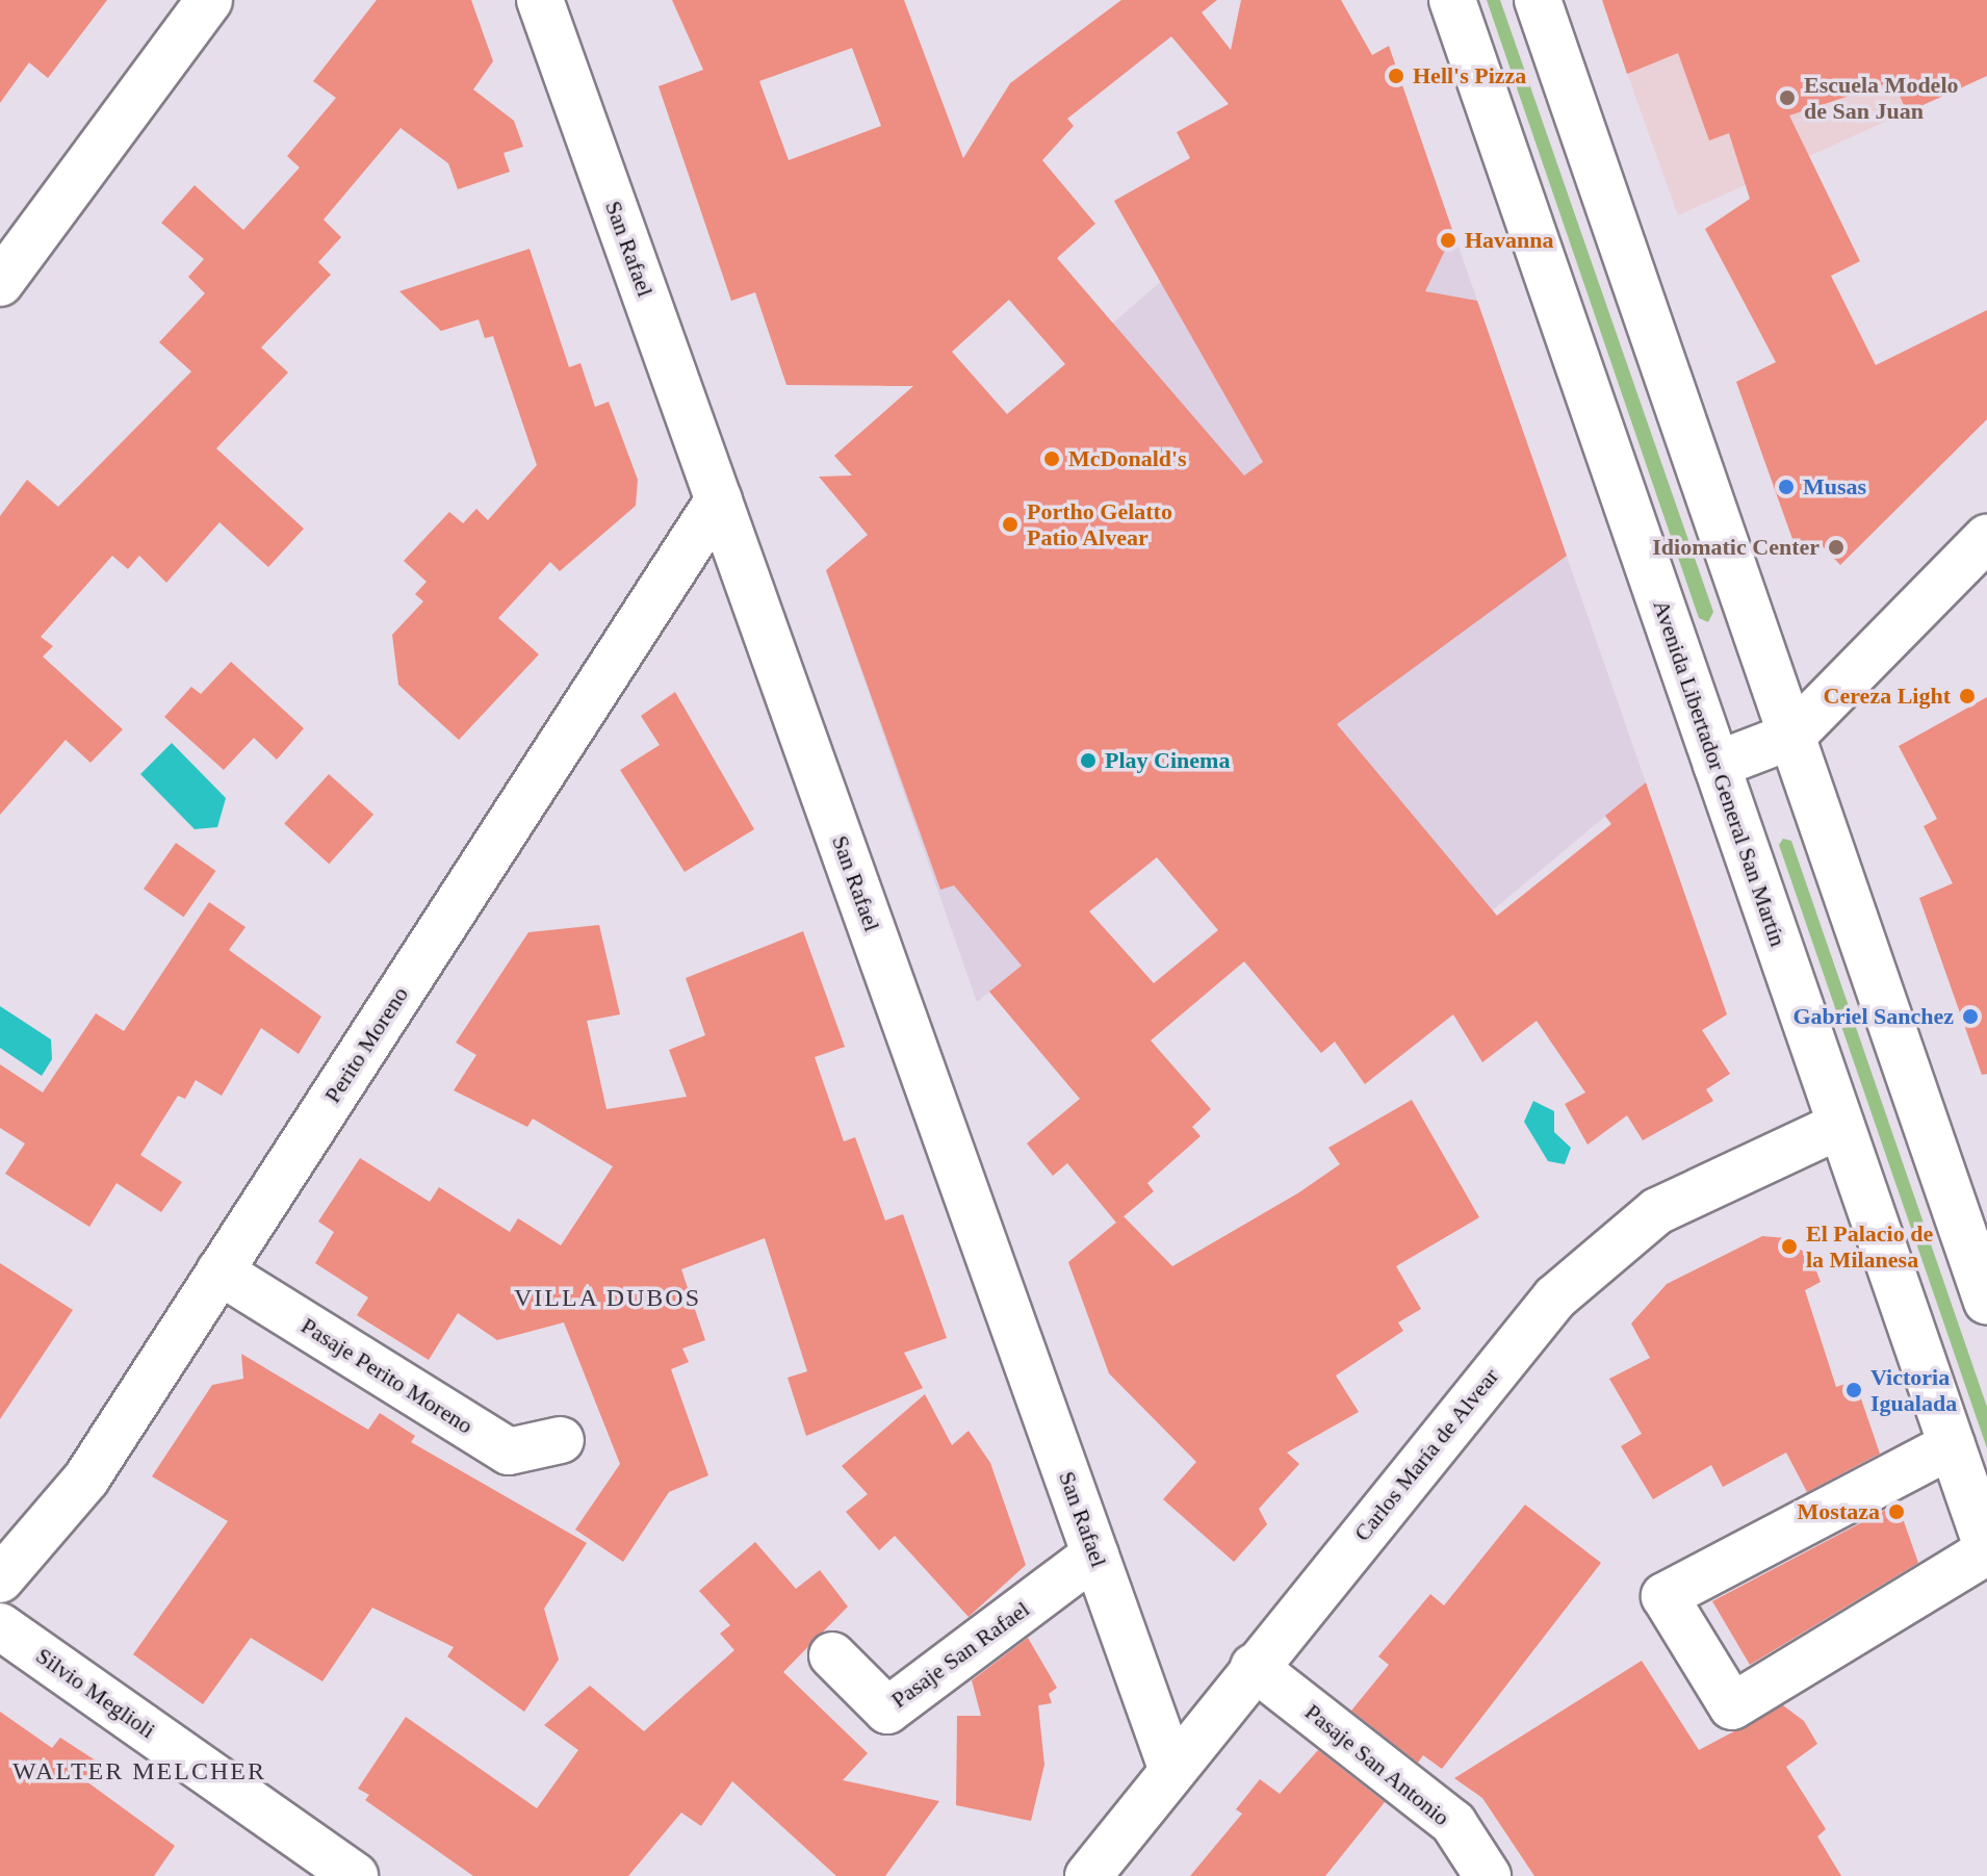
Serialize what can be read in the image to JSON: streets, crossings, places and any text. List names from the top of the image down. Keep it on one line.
{"streets":{"street":["San Rafael","Avenida Libertador General San Martín","Perito Moreno","Pasaje Perito Moreno","Carlos María de Alvear","Pasaje San Rafael","Silvio Meglioli","Pasaje San Antonio"]},"crossings":[["San Rafael","Perito Moreno"],["San Rafael","Carlos María de Alvear"],["San Rafael","Pasaje San Rafael"],["Avenida Libertador General San Martín","Carlos María de Alvear"],["Perito Moreno","Pasaje Perito Moreno"],["Carlos María de Alvear","Pasaje San Antonio"]],"districts":["VILLA DUBOS","WALTER MELCHER"],"places":["Hell's Pizza","Escuela Modelo de San Juan","Havanna","McDonald's","Musas","Portho Gelatto Patio Alvear","Idiomatic Center","Cereza Light","Play Cinema","Gabriel Sanchez","El Palacio de la Milanesa","Victoria Igualada","Mostaza"]}
